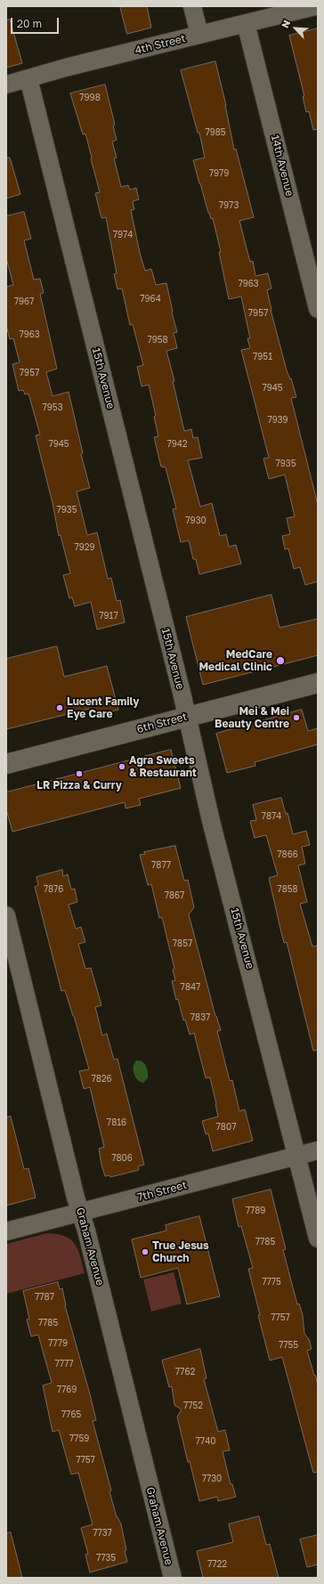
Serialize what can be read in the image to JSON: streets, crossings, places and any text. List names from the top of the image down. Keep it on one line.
{"streets":{"street":["4th Street","14th Avenue","15th Avenue","6th Street","7th Street","Graham Avenue"]},"crossings":[["4th Street","14th Avenue"],["4th Street","15th Avenue"],["15th Avenue","6th Street"],["15th Avenue","7th Street"],["7th Street","Graham Avenue"]],"places":["MedCare Medical Clinic","Lucent Family Eye Care","Mei & Mei Beauty Centre","Agra Sweets & Restaurant","LR Pizza & Curry","True Jesus Church"],"house_numbers":["7998","7985","7979","7973","7974","7963","7964","7967","7957","7963","7958","7951","7957","7945","7953","7939","7945","7942","7935","7935","7930","7929","7917","7874","7866","7877","7876","7858","7867","7857","7847","7837","7826","7816","7807","7806","7789","7785","7775","7787","7757","7785","7779","7755","7777","7762","7769","7752","7765","7759","7740","7757","7730","7737","7735","7722"],"scale_bar":"20 m","north":"top left"}
